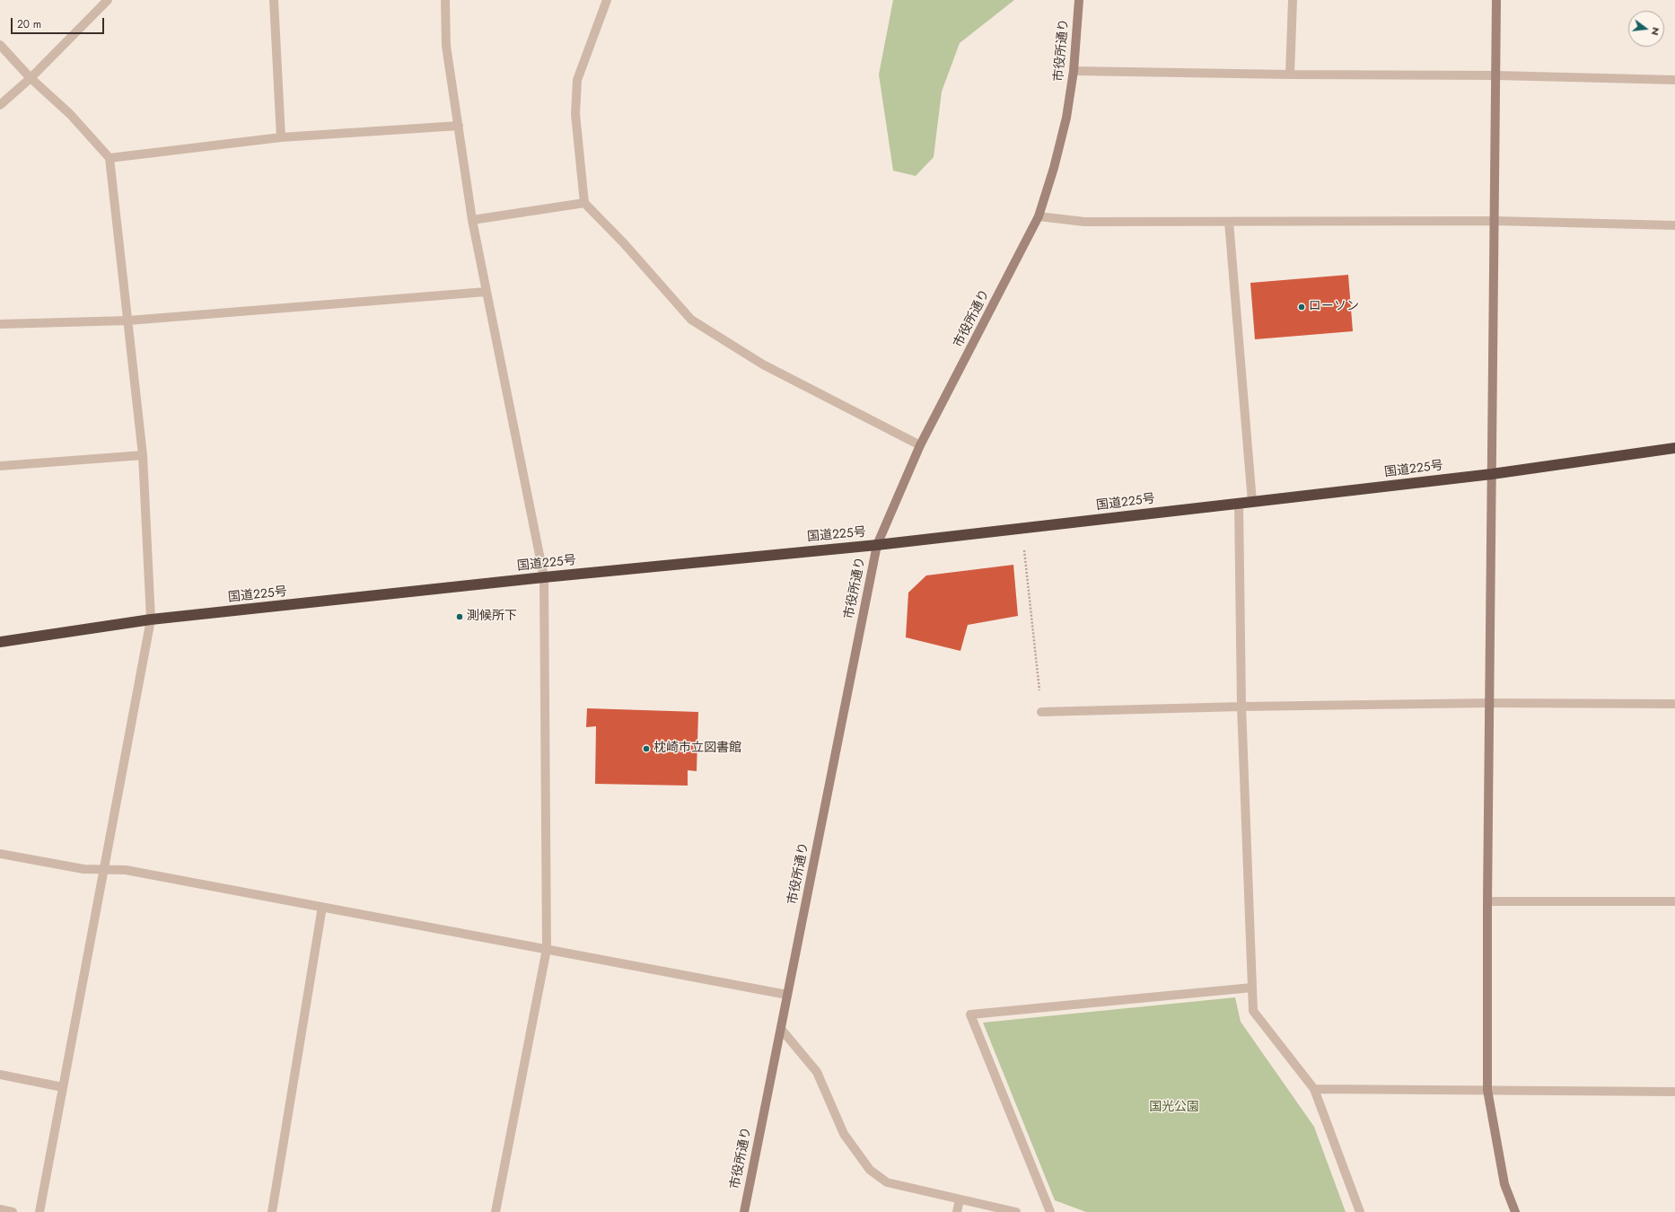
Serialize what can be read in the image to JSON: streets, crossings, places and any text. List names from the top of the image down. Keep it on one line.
{"streets":{"highway":["国道225号"],"street":["市役所通り"]},"crossings":[["市役所通り","国道225号"]],"parks":["国光公園"],"places":["ローソン","測候所下","枕崎市立図書館"],"scale_bar":"20 m","north":"right"}
